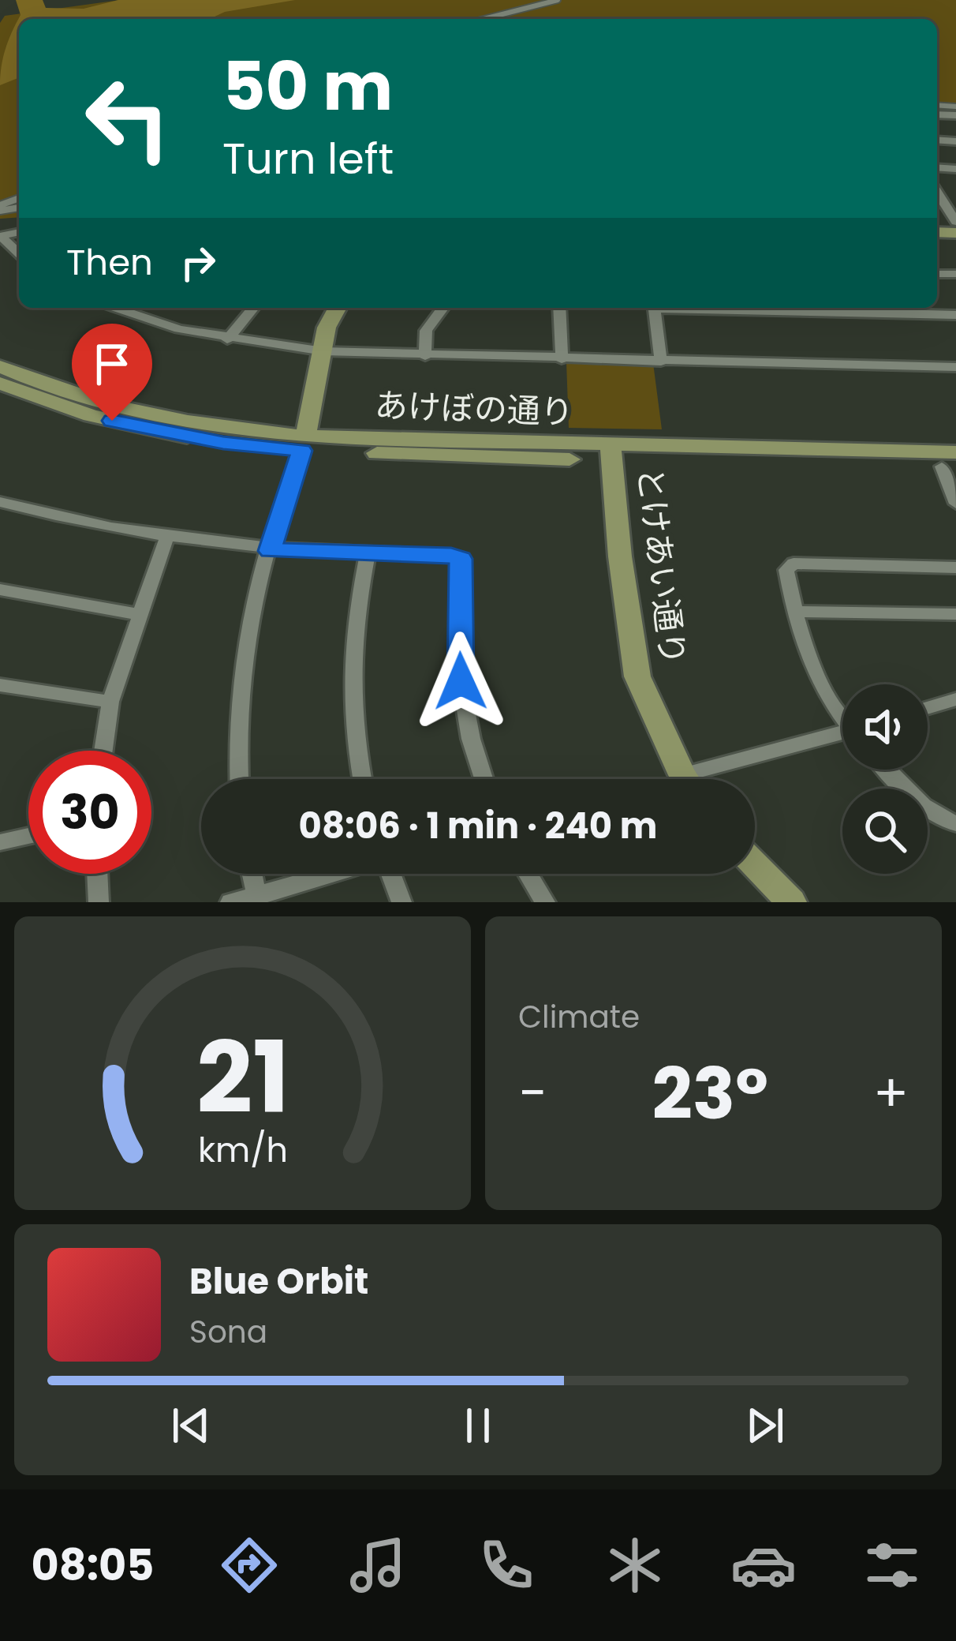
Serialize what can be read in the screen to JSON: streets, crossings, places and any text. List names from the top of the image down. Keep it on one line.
{"streets":{"street":["あけぼの通り","とけあい通り"]},"crossings":[["あけぼの通り","とけあい通り"]],"page":{"turn":["50 m","Turn left"],"then":"Then","limit":"30","trip":"08:06 · 1 min · 240 m","tile":"Climate","heat":["−","23°","+"],"song":["Blue Orbit","Sona"],"tabs":"08:05","gauge":["21","km/h"]}}
